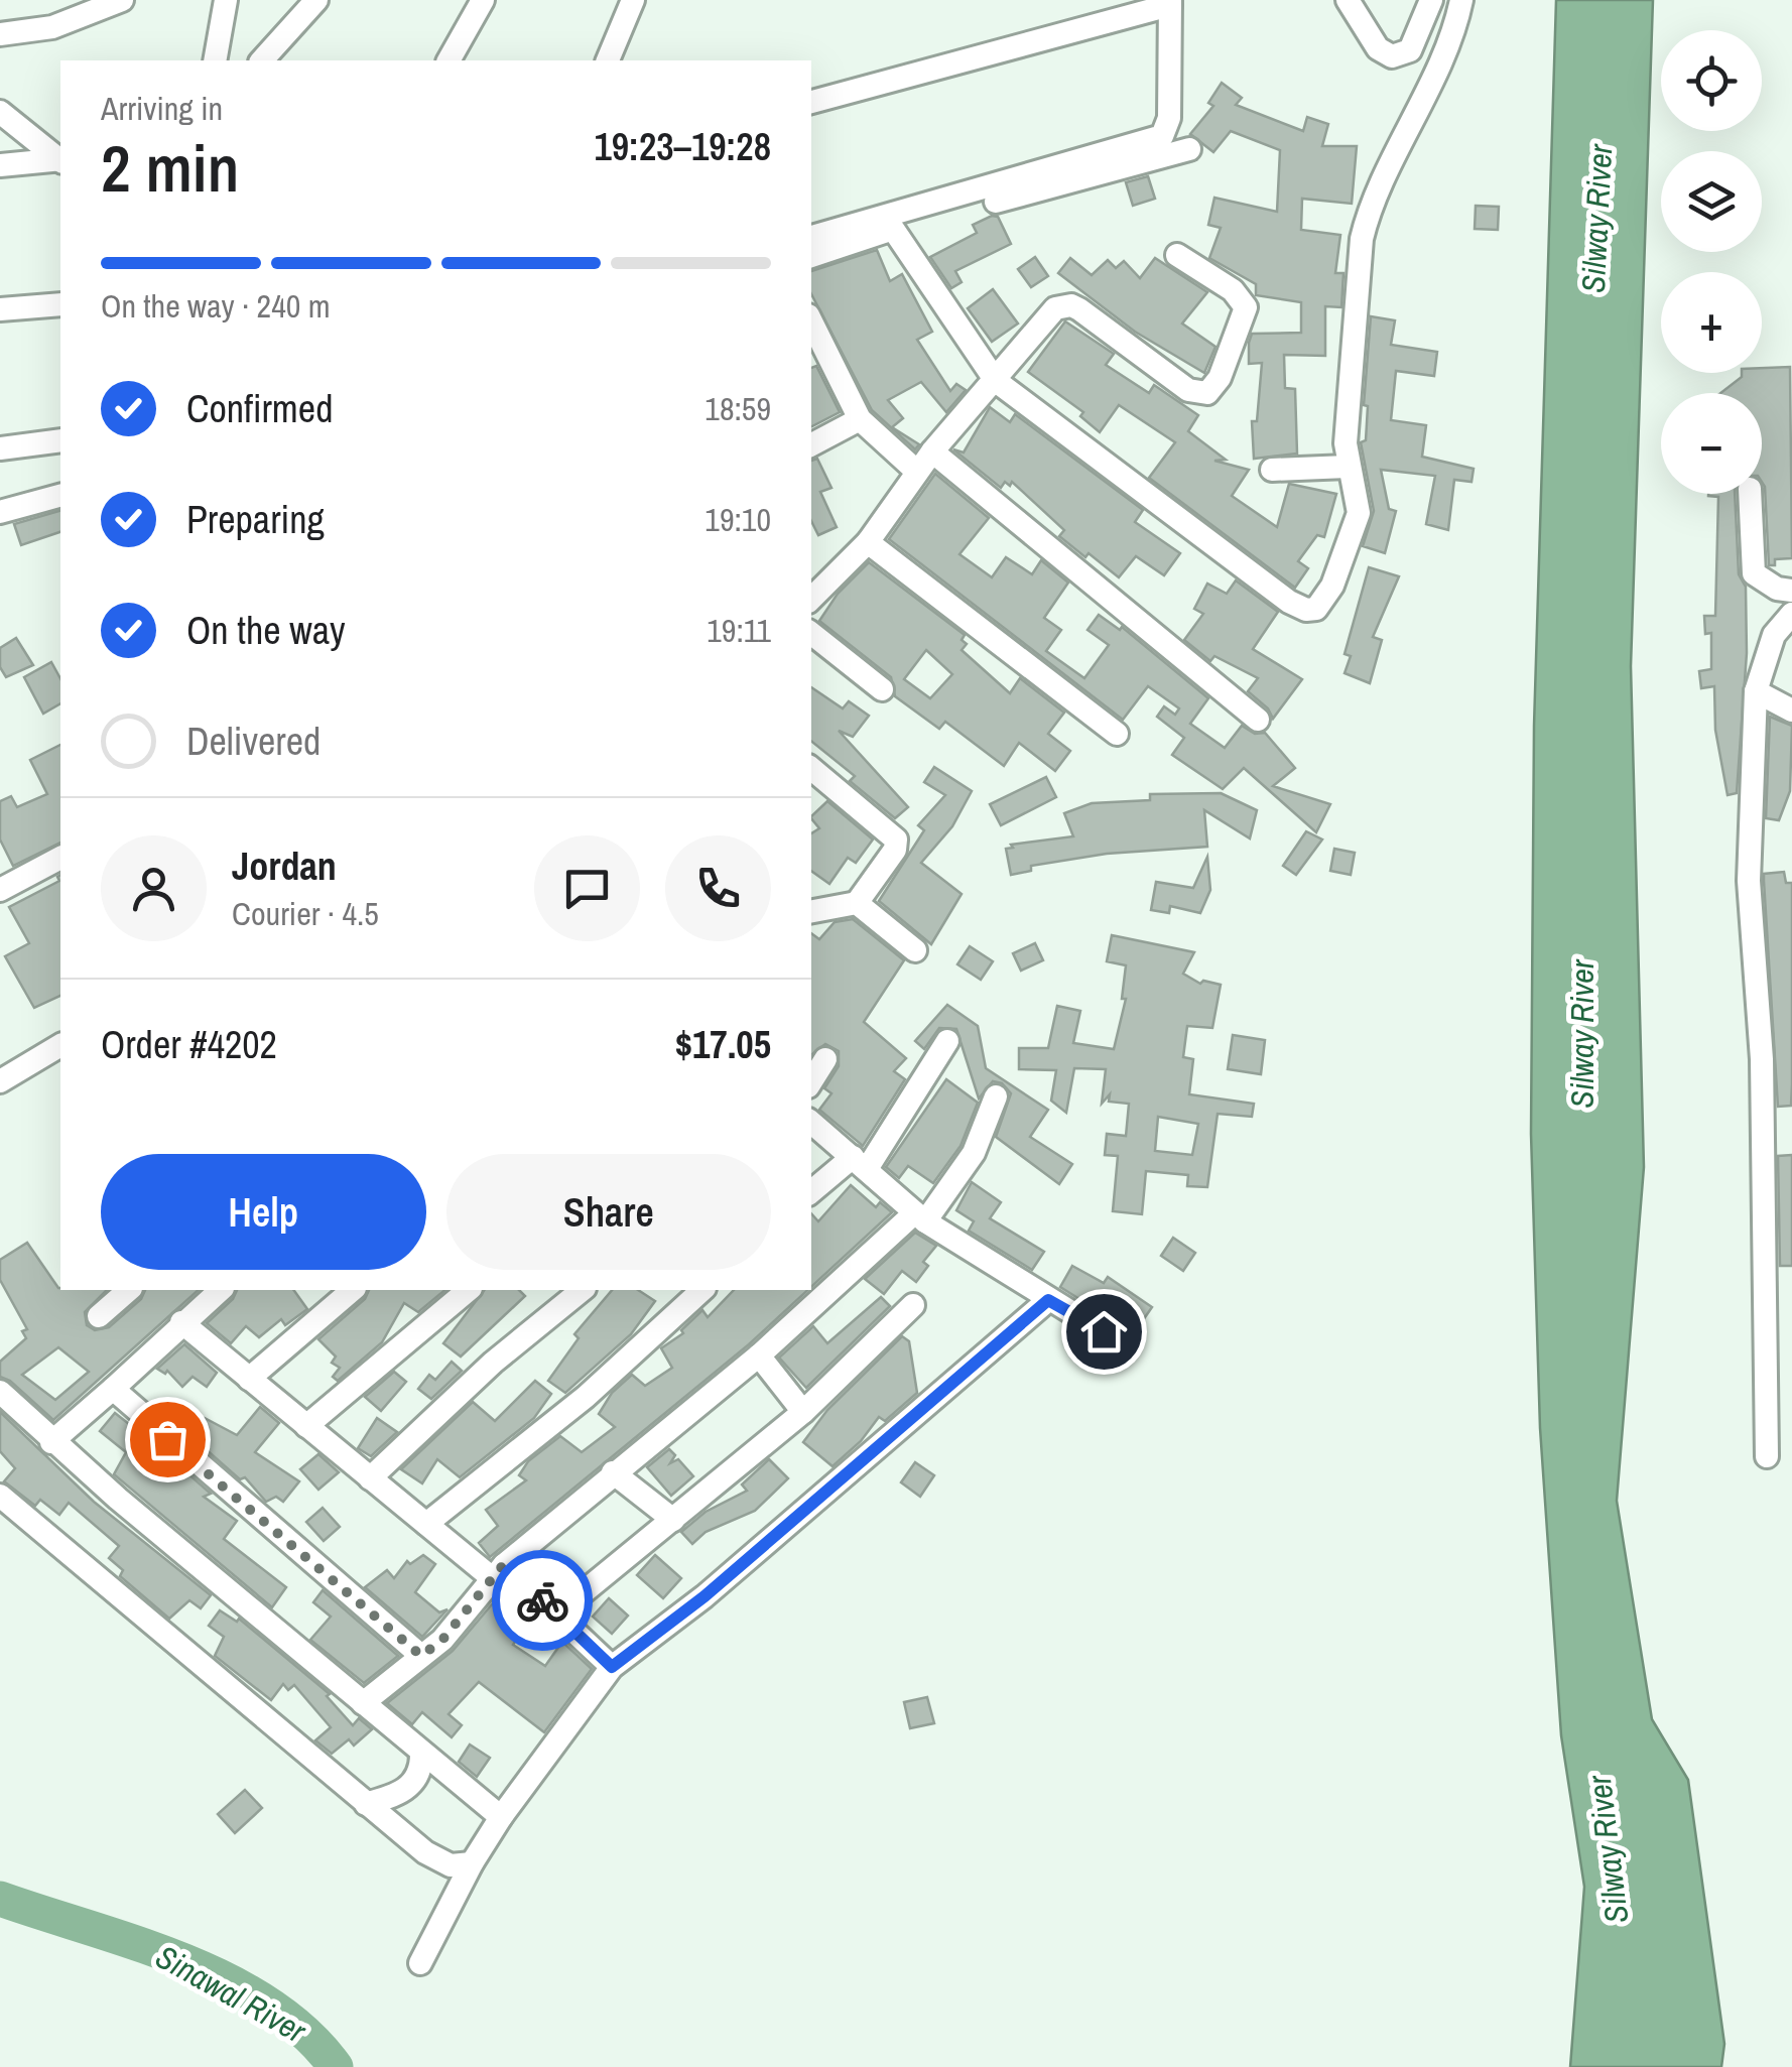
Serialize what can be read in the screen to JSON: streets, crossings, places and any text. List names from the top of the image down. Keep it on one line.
{"water":["Silway River","Sinawal River"],"page":{"map_buttons":["+","−"],"heading":["2 min","Arriving in","19:23–19:28"],"panel":["Jordan","Courier · 4.5","Order #4202","$17.05"],"bar":"On the way · 240 m","list":[["Confirmed","18:59"],["Preparing","19:10"],["On the way","19:11"],"Delivered"],"buttons":["Help","Share"]}}
